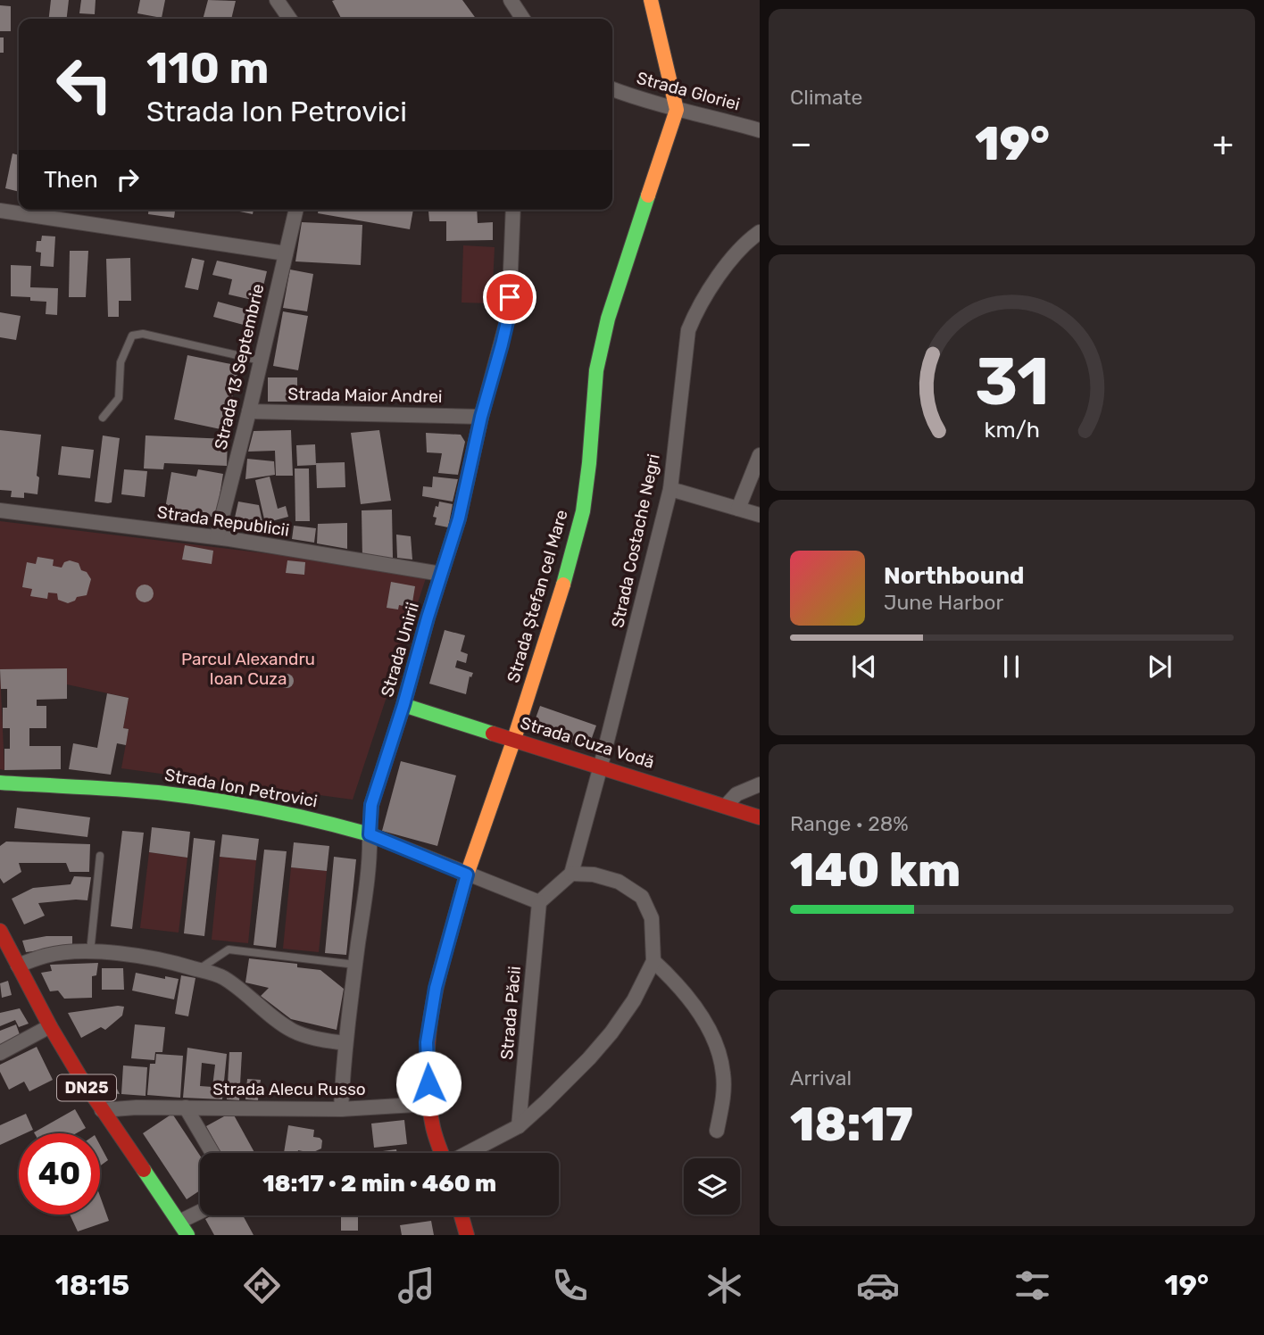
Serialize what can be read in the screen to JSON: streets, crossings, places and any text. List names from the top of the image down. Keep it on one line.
{"streets":{"main road":["Strada Ștefan cel Mare","Strada Unirii","Strada Cuza Vodă","Strada Ion Petrovici","DN25"],"street":["Strada Gloriei","Strada 13 Septembrie","Strada Maior Andrei","Strada Republicii","Strada Costache Negri","Strada Păcii","Strada Alecu Russo"]},"crossings":[["Strada Gloriei","Strada Ștefan cel Mare"],["Strada 13 Septembrie","Strada Maior Andrei"],["Strada 13 Septembrie","Strada Republicii"],["Strada Maior Andrei","Strada Unirii"],["Strada Republicii","Strada Unirii"],["Strada Costache Negri","Strada Cuza Vodă"],["Strada Ștefan cel Mare","Strada Cuza Vodă"],["Strada Ștefan cel Mare","Strada Ion Petrovici"],["Strada Ștefan cel Mare","Strada Alecu Russo"],["Strada Unirii","Strada Cuza Vodă"],["Strada Unirii","Strada Ion Petrovici"],["Strada Unirii","Strada Alecu Russo"],["Strada Ion Petrovici","Strada Păcii"],["DN25","Strada Alecu Russo"]],"parks":["Parcul Alexandru Ioan Cuza"],"page":{"tile":["Climate",["Range · 28%","140 km"],["Arrival","18:17"]],"turn":["110 m","Strada Ion Petrovici"],"heat":["−","19°","+"],"then":"Then","song":["Northbound","June Harbor"],"limit":"40","trip":"18:17 · 2 min · 460 m","tabs":["18:15","19°"],"gauge":["31","km/h"]}}
